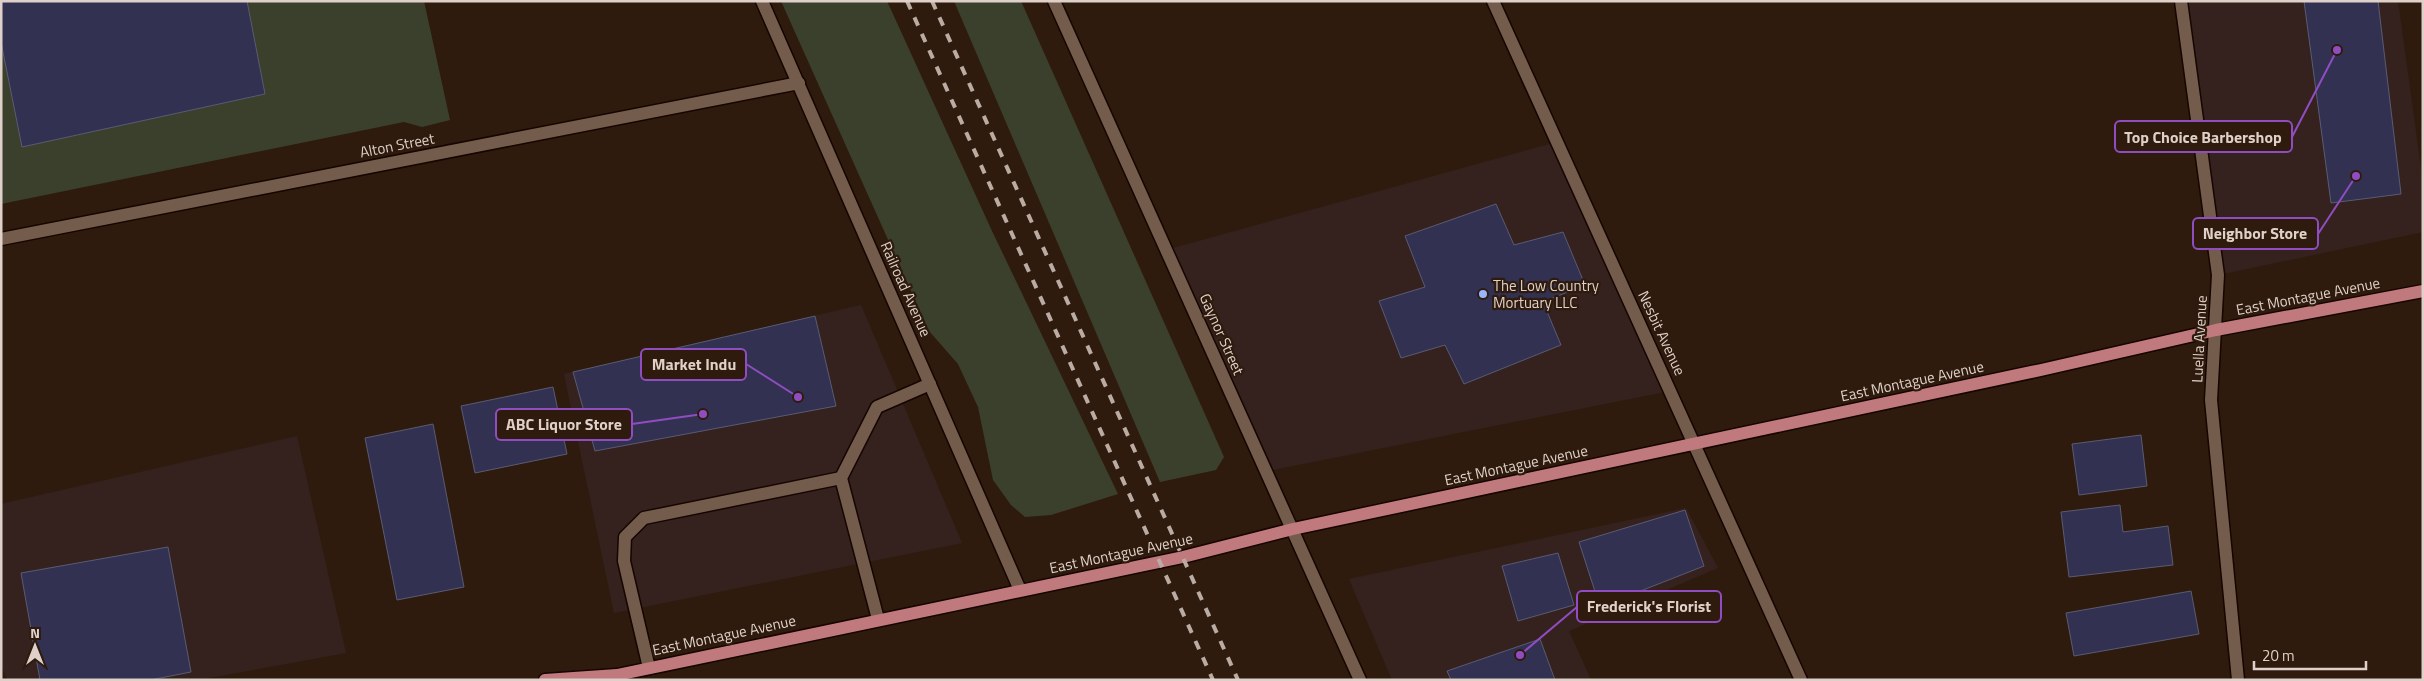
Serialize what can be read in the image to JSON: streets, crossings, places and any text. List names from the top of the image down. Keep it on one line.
{"streets":{"main road":["East Montague Avenue"],"street":["Alton Street","Railroad Avenue","Nesbit Avenue","Gaynor Street","Luella Avenue"]},"crossings":[["Alton Street","Railroad Avenue"],["Railroad Avenue","East Montague Avenue"],["East Montague Avenue","Nesbit Avenue"],["East Montague Avenue","Gaynor Street"],["East Montague Avenue","Luella Avenue"]],"places":["Top Choice Barbershop","Neighbor Store","The Low Country Mortuary LLC","Market Indu","ABC Liquor Store","Frederick's Florist"],"scale_bar":"20 m","north":"top"}
